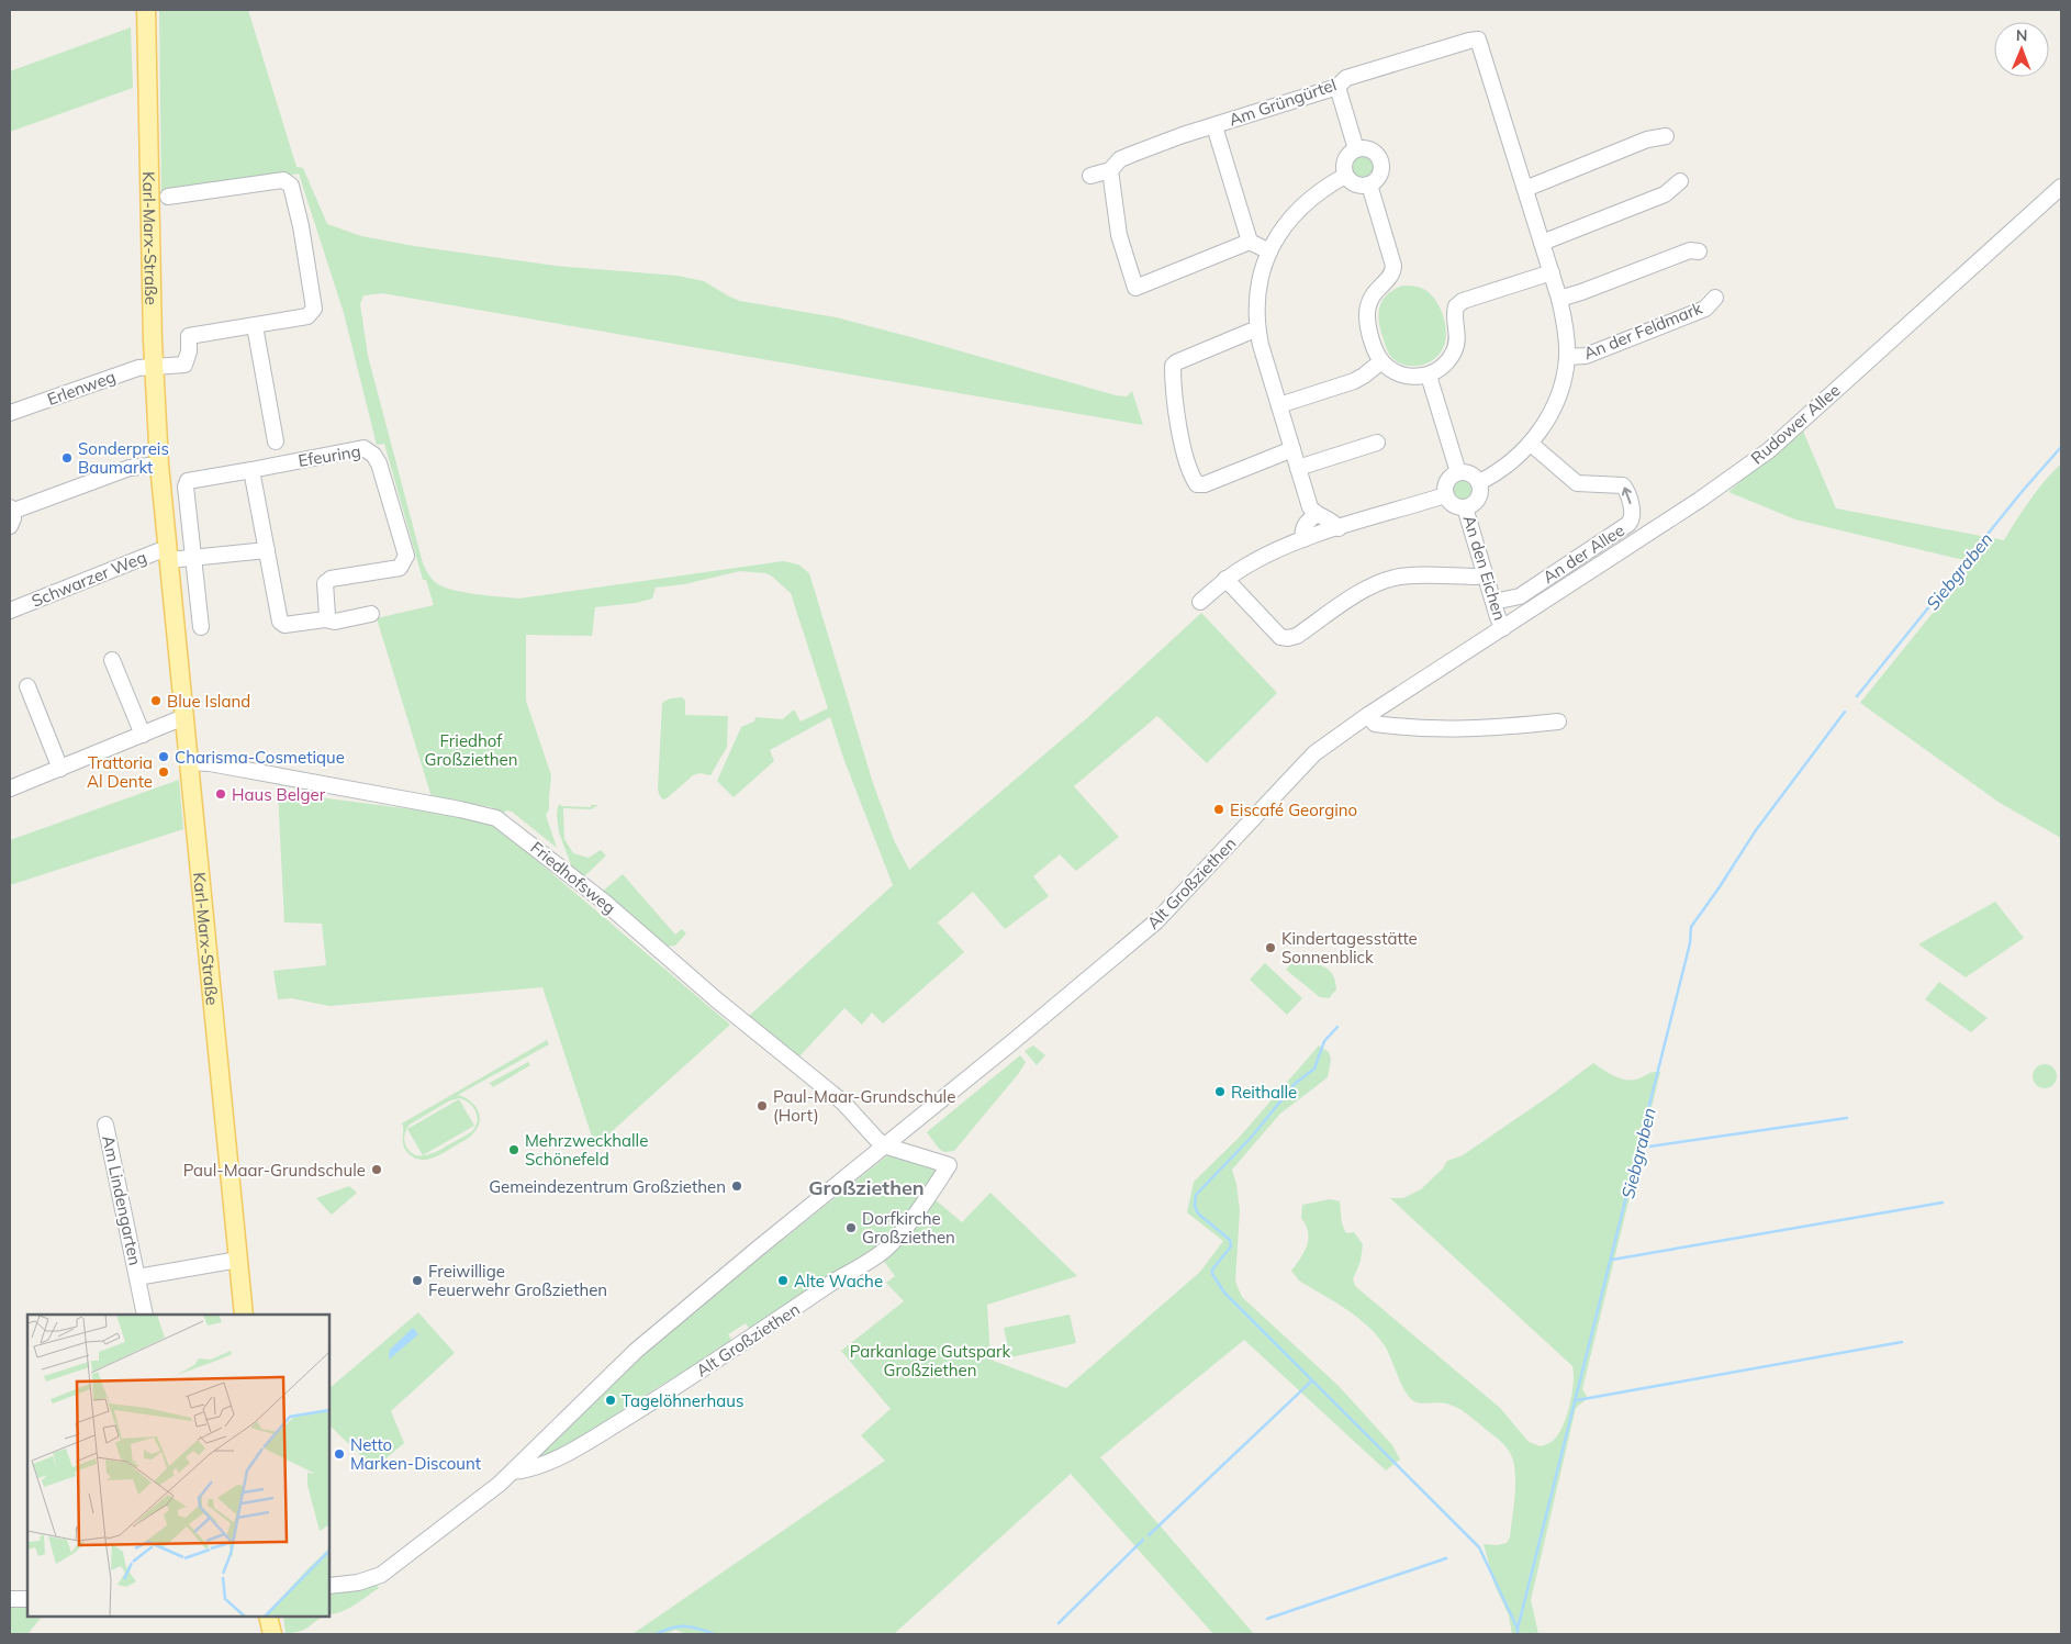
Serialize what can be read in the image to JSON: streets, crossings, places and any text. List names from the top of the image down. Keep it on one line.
{"streets":{"main road":["Karl-Marx-Straße"],"street":["Am Grüngürtel","An der Feldmark","Erlenweg","Rudower Allee","Efeuring","An der Allee","An den Eichen","Schwarzer Weg","Friedhofsweg","Alt Großziethen","Am Lindengarten"]},"crossings":[["Am Grüngürtel","An der Feldmark"],["Karl-Marx-Straße","Erlenweg"],["Karl-Marx-Straße","Schwarzer Weg"],["Karl-Marx-Straße","Friedhofsweg"],["Karl-Marx-Straße","Am Lindengarten"],["An der Feldmark","An der Allee"],["An der Feldmark","An den Eichen"],["Rudower Allee","An den Eichen"],["Rudower Allee","Alt Großziethen"],["An der Allee","An den Eichen"],["An den Eichen","Alt Großziethen"],["Friedhofsweg","Alt Großziethen"]],"districts":["Großziethen"],"water":["Siebgraben"],"parks":["Friedhof Großziethen","Parkanlage Gutspark Großziethen"],"places":["Sonderpreis Baumarkt","Blue Island","Charisma-Cosmetique","Trattoria Al Dente","Haus Belger","Eiscafé Georgino","Kindertagesstätte Sonnenblick","Reithalle","Paul-Maar-Grundschule (Hort)","Mehrzweckhalle Schönefeld","Paul-Maar-Grundschule","Gemeindezentrum Großziethen","Dorfkirche Großziethen","Freiwillige Feuerwehr Großziethen","Alte Wache","Tagelöhnerhaus","Netto Marken-Discount"],"north":"top"}
